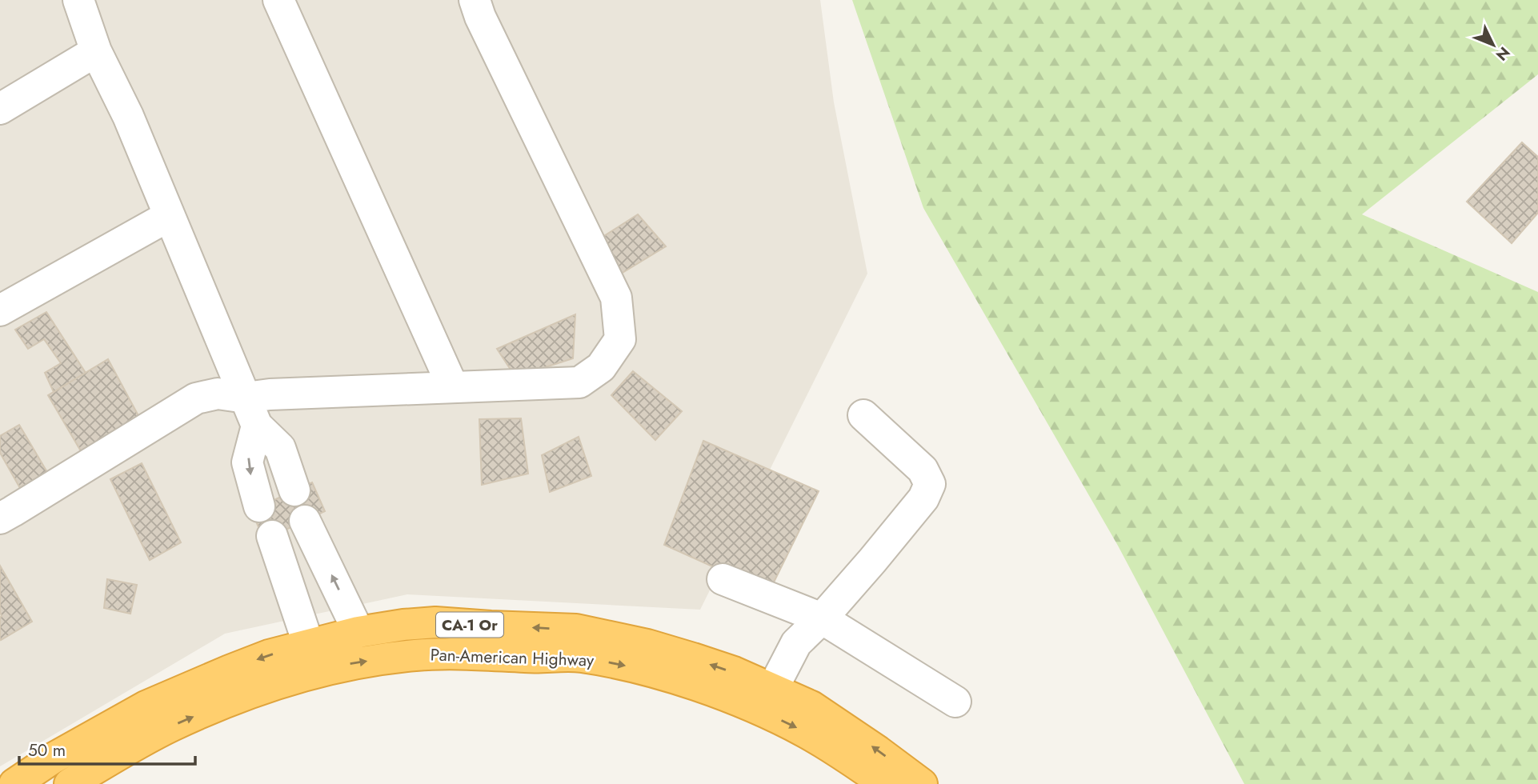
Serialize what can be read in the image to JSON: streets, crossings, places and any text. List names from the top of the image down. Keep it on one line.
{"streets":{"highway":["CA-1 Or","Pan-American Highway"]},"scale_bar":"50 m","north":"bottom right"}
